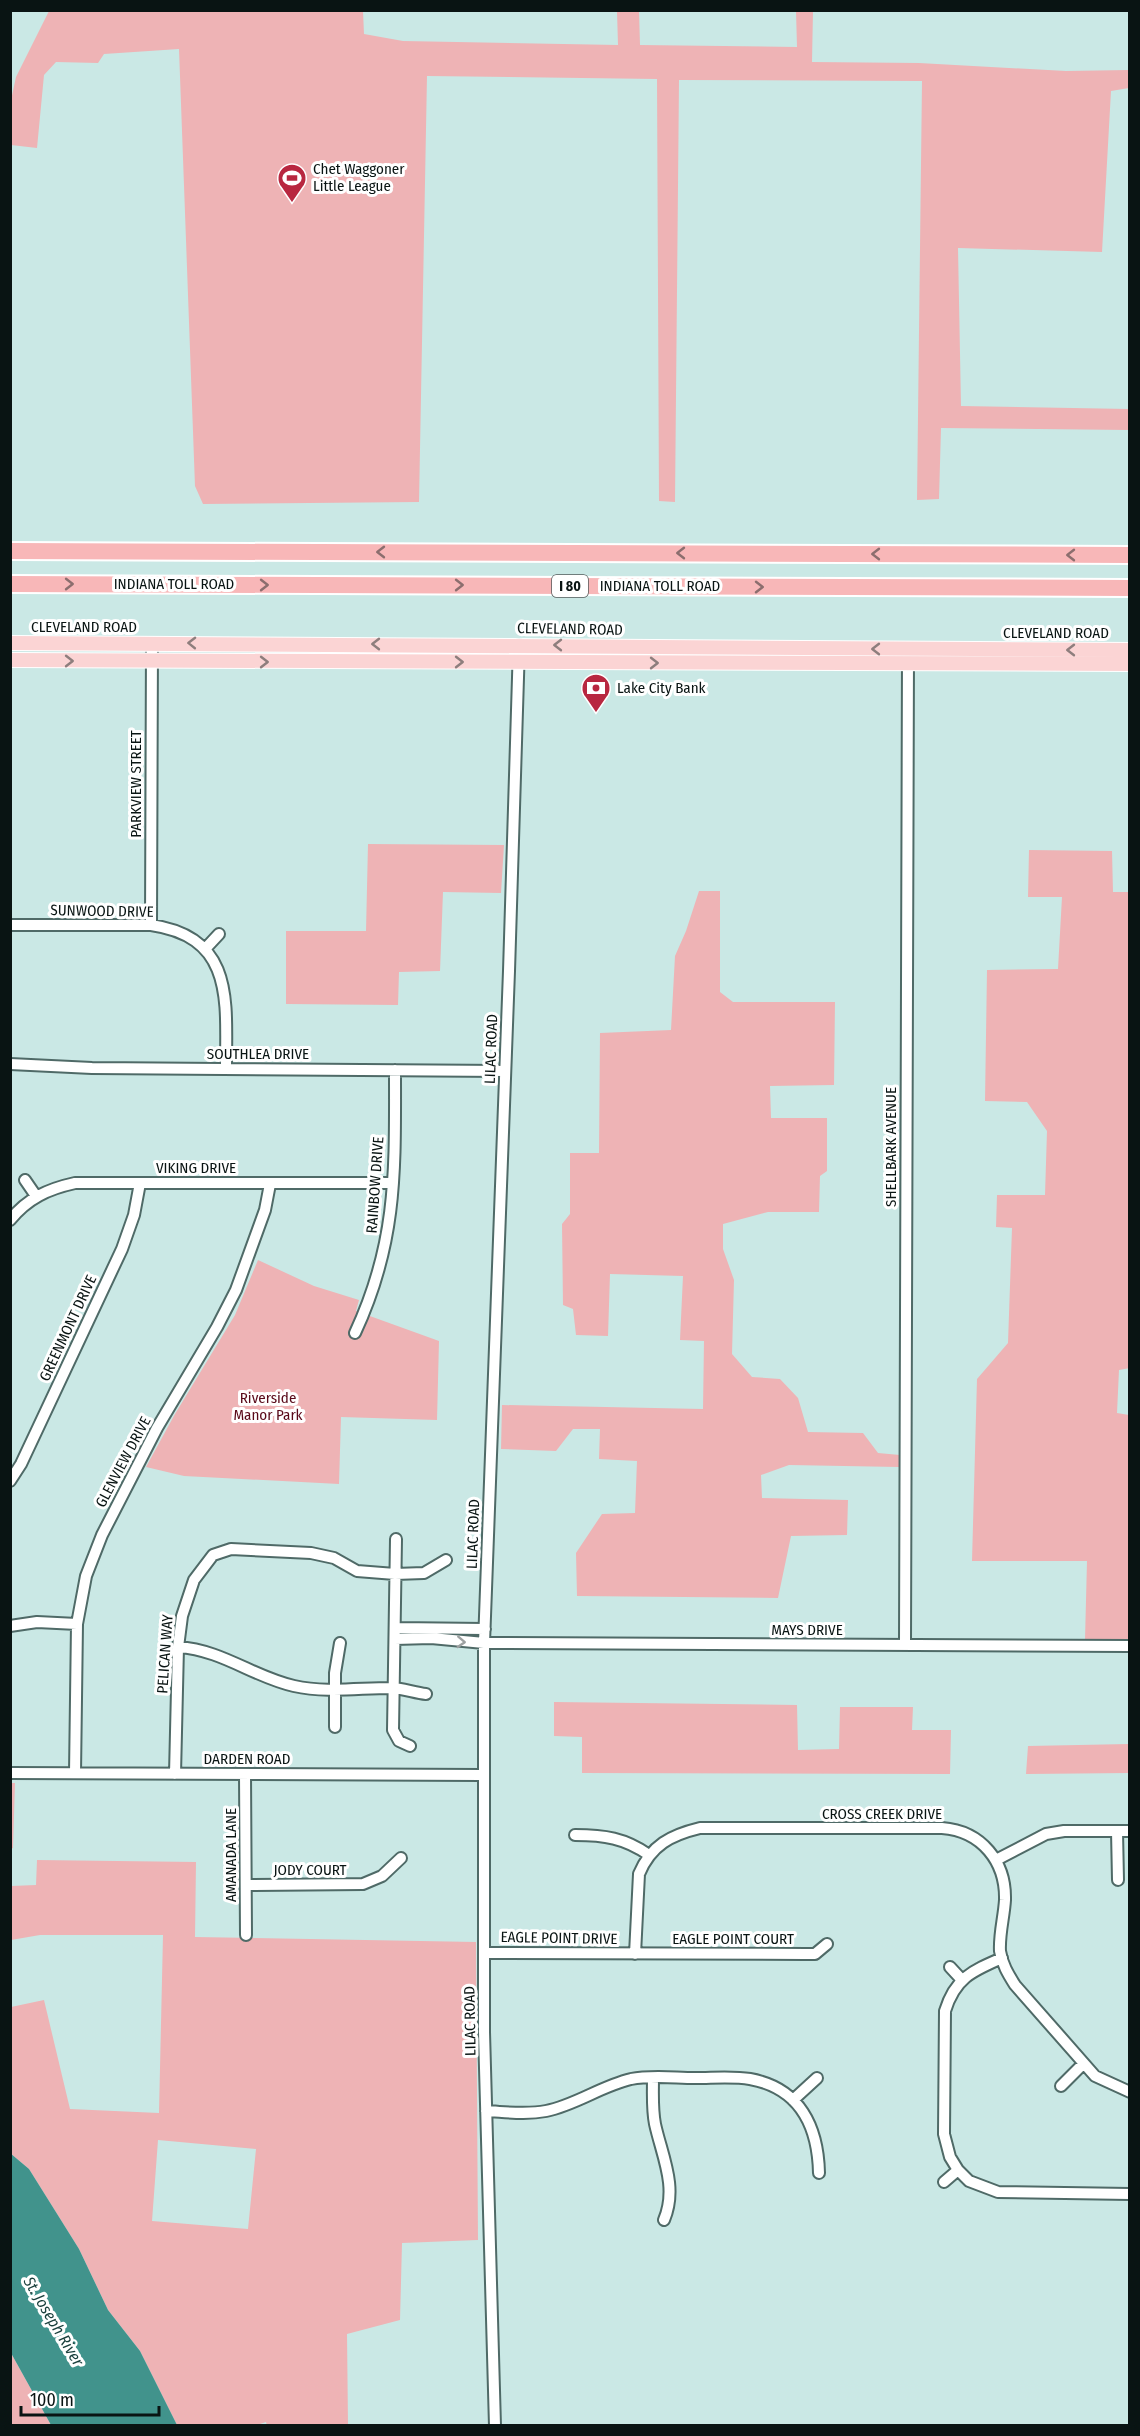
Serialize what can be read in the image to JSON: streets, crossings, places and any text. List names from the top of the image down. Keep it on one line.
{"streets":{"highway":["INDIANA TOLL ROAD","I 80"],"main road":["CLEVELAND ROAD"],"street":["PARKVIEW STREET","SUNWOOD DRIVE","LILAC ROAD","SOUTHLEA DRIVE","SHELLBARK AVENUE","VIKING DRIVE","RAINBOW DRIVE","GREENMONT DRIVE","GLENVIEW DRIVE","MAYS DRIVE","PELICAN WAY","DARDEN ROAD","CROSS CREEK DRIVE","AMANADA LANE","JODY COURT","EAGLE POINT DRIVE","EAGLE POINT COURT"]},"crossings":[["CLEVELAND ROAD","PARKVIEW STREET"],["CLEVELAND ROAD","LILAC ROAD"],["CLEVELAND ROAD","SHELLBARK AVENUE"],["PARKVIEW STREET","SUNWOOD DRIVE"],["SUNWOOD DRIVE","SOUTHLEA DRIVE"],["LILAC ROAD","SOUTHLEA DRIVE"],["LILAC ROAD","MAYS DRIVE"],["LILAC ROAD","DARDEN ROAD"],["LILAC ROAD","EAGLE POINT DRIVE"],["SOUTHLEA DRIVE","RAINBOW DRIVE"],["SHELLBARK AVENUE","MAYS DRIVE"],["VIKING DRIVE","RAINBOW DRIVE"],["VIKING DRIVE","GREENMONT DRIVE"],["VIKING DRIVE","GLENVIEW DRIVE"],["GLENVIEW DRIVE","DARDEN ROAD"],["PELICAN WAY","DARDEN ROAD"],["DARDEN ROAD","AMANADA LANE"],["AMANADA LANE","JODY COURT"],["EAGLE POINT DRIVE","EAGLE POINT COURT"]],"water":["St. Joseph River"],"parks":["Riverside Manor Park"],"places":{"sports":["Chet Waggoner Little League"],"bank":["Lake City Bank"]},"scale_bar":"100 m"}
